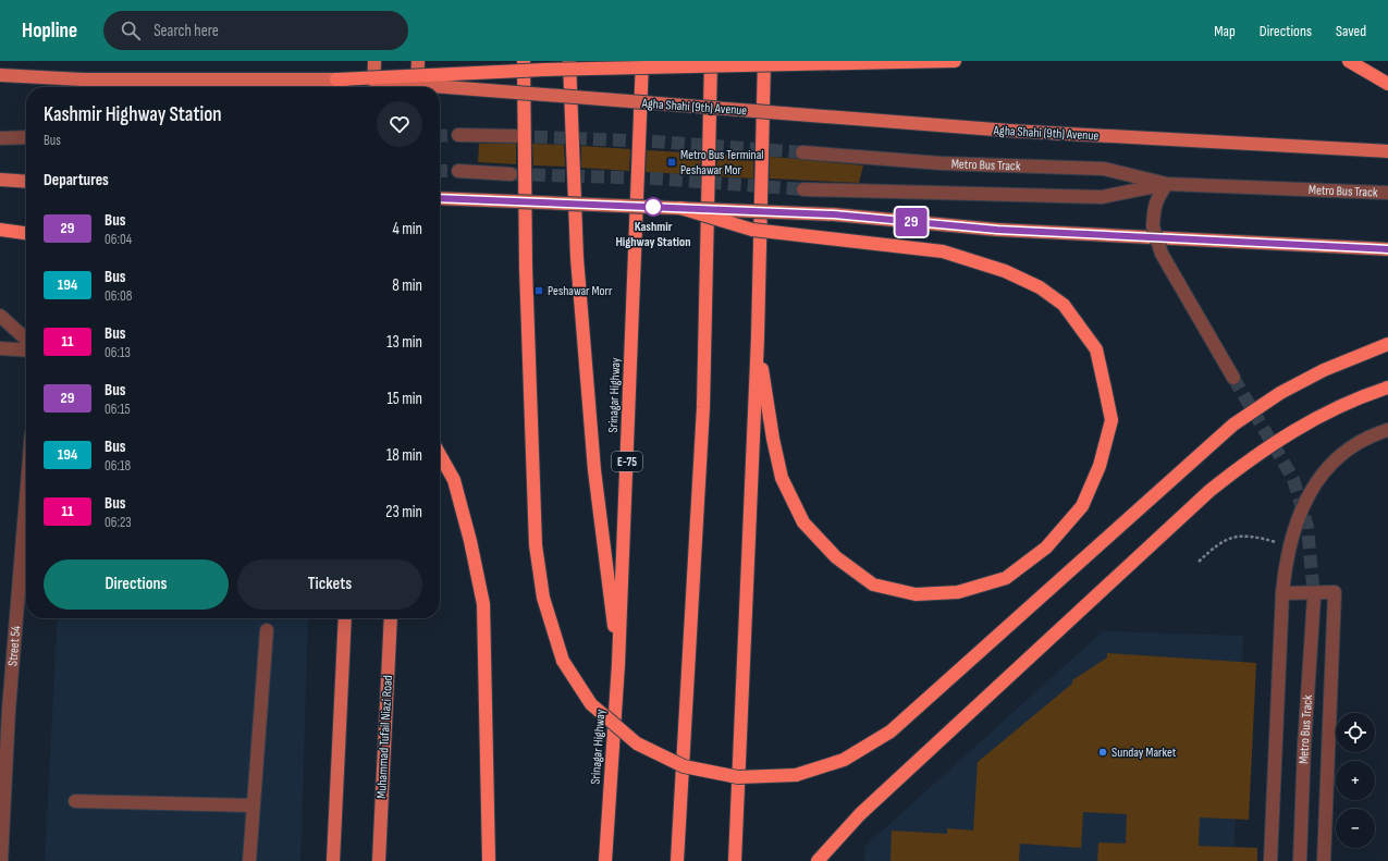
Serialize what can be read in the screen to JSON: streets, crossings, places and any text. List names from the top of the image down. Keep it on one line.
{"streets":{"highway":["Srinagar Highway","E-75"],"main road":["Agha Shahi (9th) Avenue","Muhammad Tufail Niazi Road"],"street":["Metro Bus Track","Street 54"]},"places":{"transit":["Metro Bus Terminal Peshawar Mor","Peshawar Morr"],"other":["Kashmir Highway Station","Sunday Market"]},"lines":["bus line 29"],"page":{"header":"Hopline","search":"Search here","nav":["Map","Directions","Saved"],"on_map":"29","heading":[["Kashmir Highway Station","Bus"],"Departures"],"list":[{"mark":"29","name":"Bus","note":"06:04","value":"4 min"},{"mark":"194","name":"Bus","note":"06:08","value":"8 min"},{"mark":"11","name":"Bus","note":"06:13","value":"13 min"},{"mark":"29","name":"Bus","note":"06:15","value":"15 min"},{"mark":"194","name":"Bus","note":"06:18","value":"18 min"},{"mark":"11","name":"Bus","note":"06:23","value":"23 min"}],"buttons":["Directions","Tickets"],"map_buttons":["+","−"]}}
